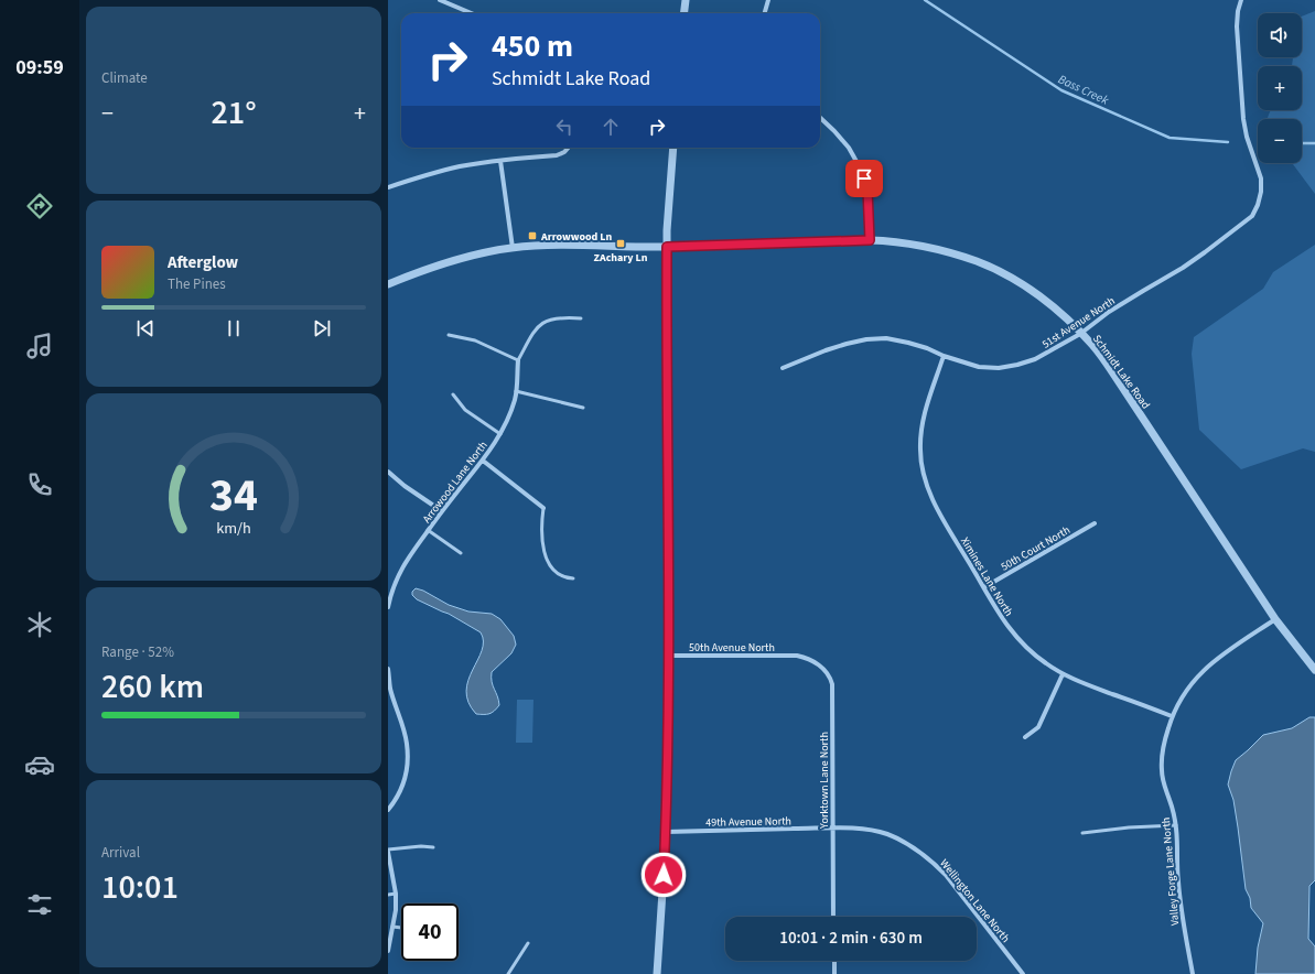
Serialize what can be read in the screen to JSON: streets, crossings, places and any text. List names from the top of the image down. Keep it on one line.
{"streets":{"street":["51st Avenue North","Schmidt Lake Road","Arrowood Lane North","50th Court North","Ximines Lane North","50th Avenue North","Yorktown Lane North","49th Avenue North","Valley Forge Lane North","Wellington Lane North"]},"crossings":[["51st Avenue North","Schmidt Lake Road"],["51st Avenue North","Ximines Lane North"],["50th Court North","Ximines Lane North"],["Ximines Lane North","Valley Forge Lane North"],["50th Avenue North","Yorktown Lane North"],["Yorktown Lane North","49th Avenue North"],["Yorktown Lane North","Wellington Lane North"],["49th Avenue North","Wellington Lane North"]],"water":["Bass Creek"],"places":{"transit":["Arrowwood Ln","ZAchary Ln"]},"page":{"tabs":"09:59","tile":["Climate",["Range · 52%","260 km"],["Arrival","10:01"]],"map_buttons":["+","−"],"turn":["450 m","Schmidt Lake Road"],"heat":["−","21°","+"],"song":["Afterglow","The Pines"],"limit":"40","trip":"10:01 · 2 min · 630 m","gauge":["34","km/h"]}}
